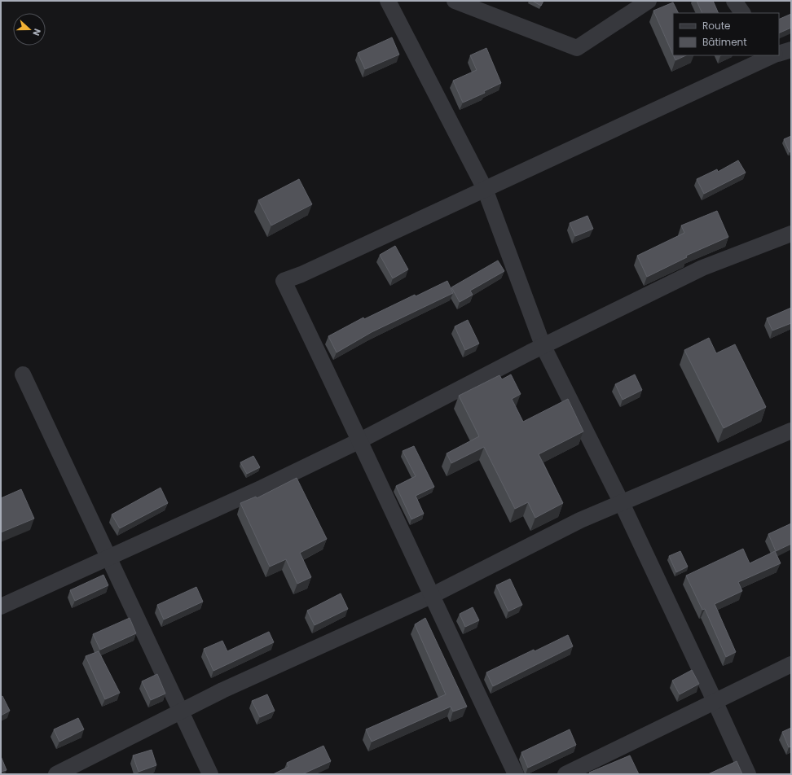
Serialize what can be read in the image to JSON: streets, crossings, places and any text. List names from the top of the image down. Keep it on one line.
{"legend":["Route","Bâtiment"],"north":"right"}
